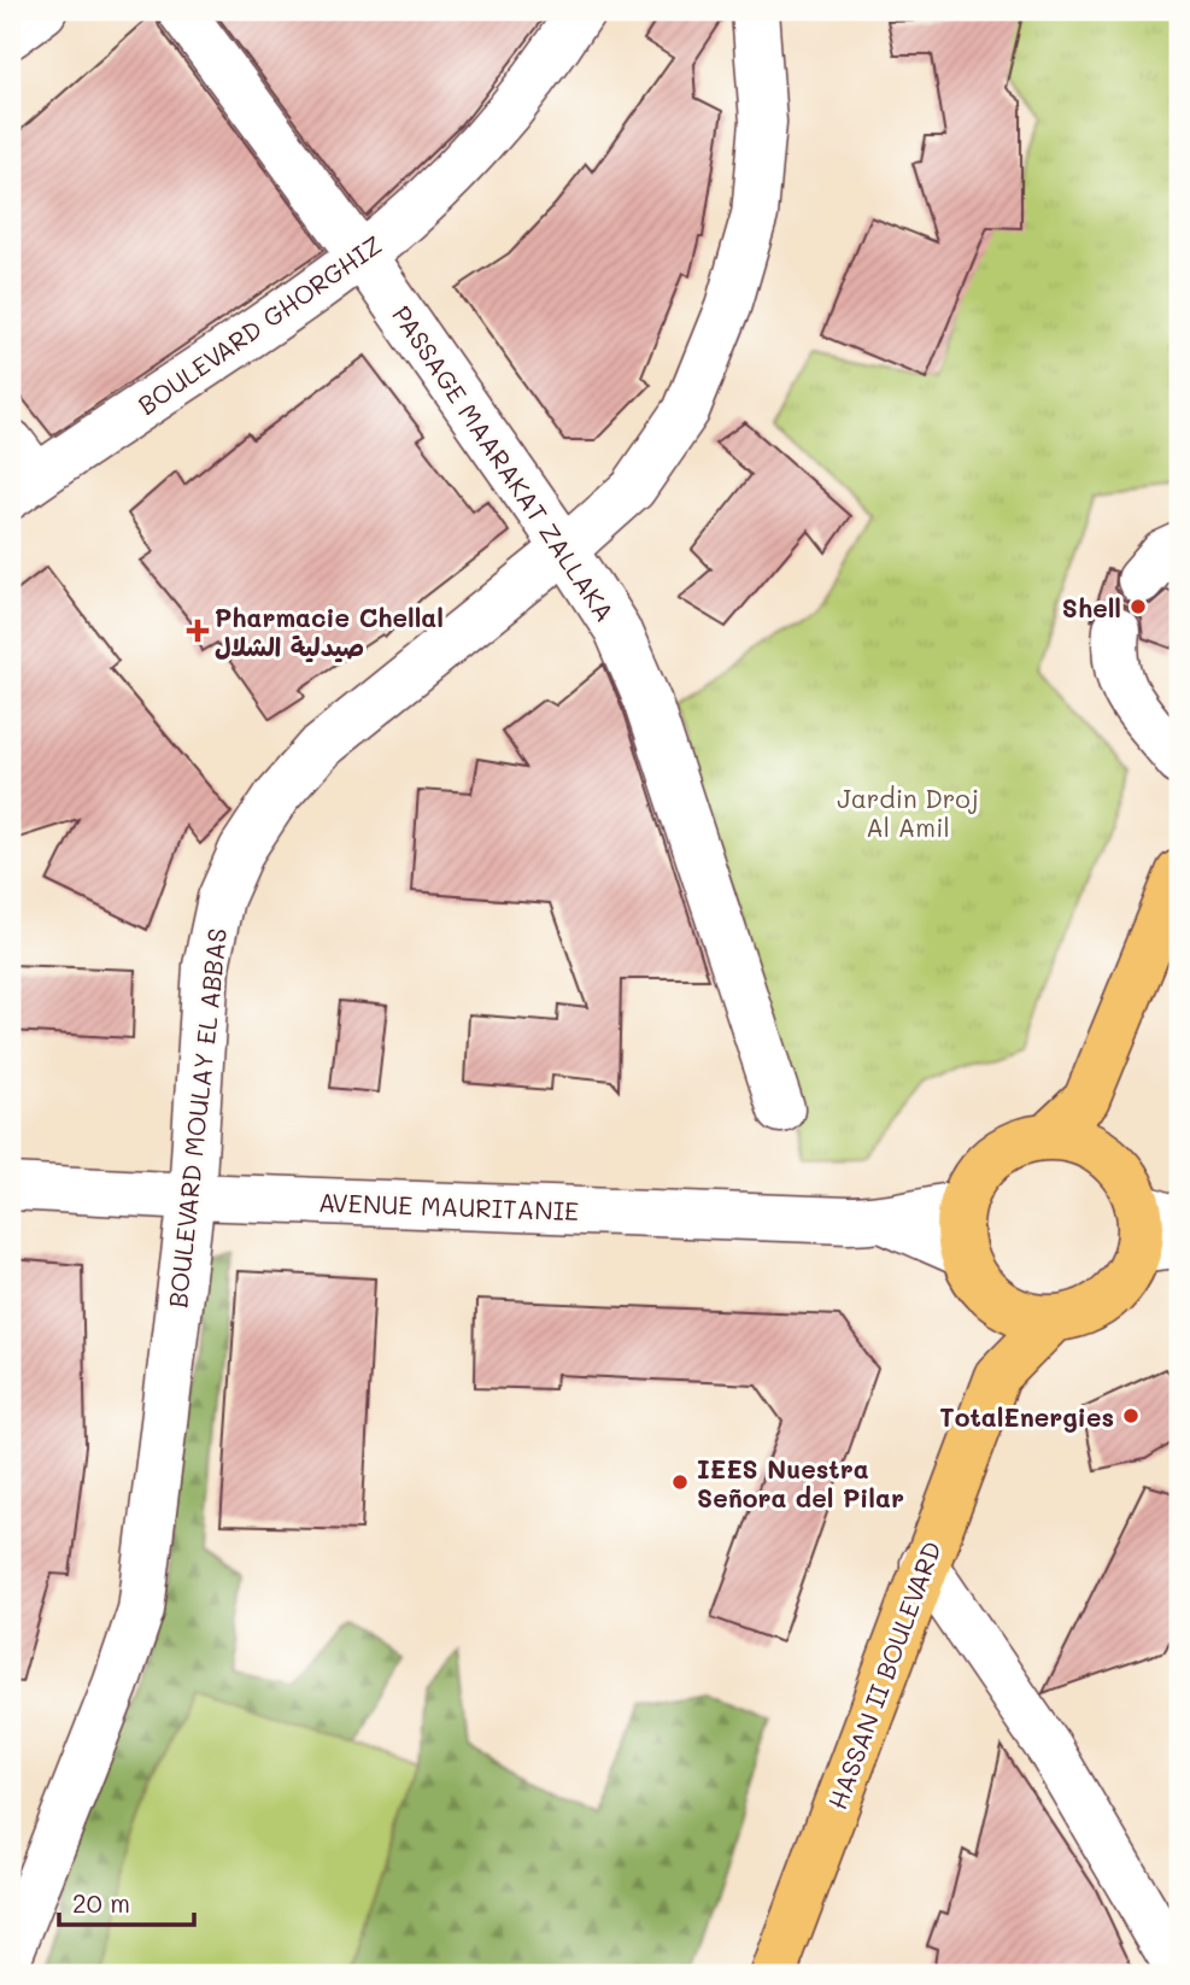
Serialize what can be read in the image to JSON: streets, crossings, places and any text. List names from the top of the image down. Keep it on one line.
{"streets":{"main road":["HASSAN II BOULEVARD"],"street":["BOULEVARD GHORGHIZ","PASSAGE MAARAKAT ZALLAKA","BOULEVARD MOULAY EL ABBAS","AVENUE MAURITANIE"]},"crossings":[["BOULEVARD GHORGHIZ","PASSAGE MAARAKAT ZALLAKA"],["PASSAGE MAARAKAT ZALLAKA","BOULEVARD MOULAY EL ABBAS"],["BOULEVARD MOULAY EL ABBAS","AVENUE MAURITANIE"],["AVENUE MAURITANIE","HASSAN II BOULEVARD"]],"parks":["Jardin Droj Al Amil"],"places":{"other":["Shell","TotalEnergies","IEES Nuestra Señora del Pilar"],"health":["Pharmacie Chellal صيدلية الشلال"]},"scale_bar":"20 m"}
